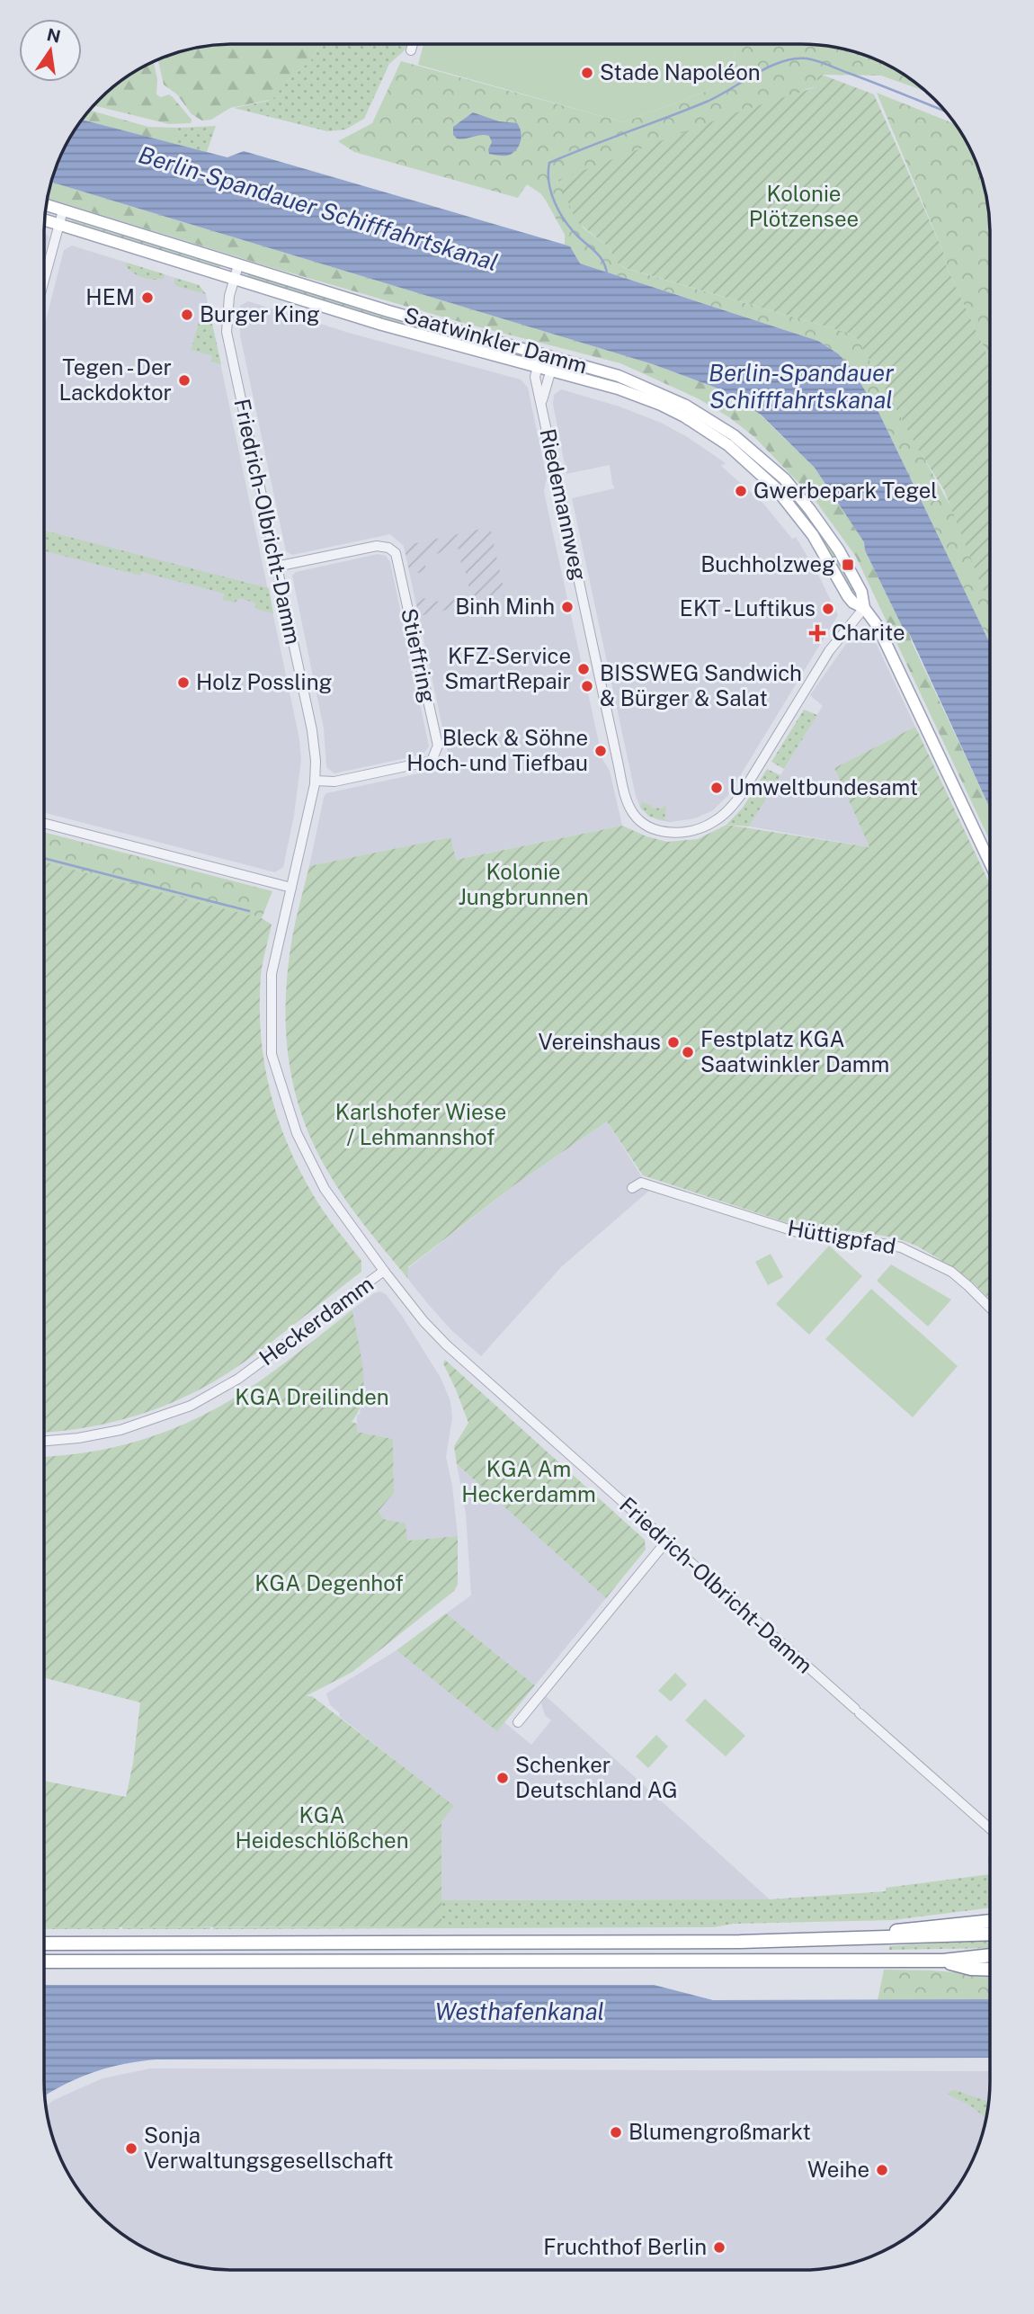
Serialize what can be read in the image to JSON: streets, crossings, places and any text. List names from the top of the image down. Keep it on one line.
{"streets":{"main road":["Saatwinkler Damm"],"street":["Riedemannweg","Friedrich-Olbricht-Damm","Stieffring","Hüttigpfad","Heckerdamm"]},"crossings":[["Saatwinkler Damm","Riedemannweg"],["Saatwinkler Damm","Friedrich-Olbricht-Damm"],["Friedrich-Olbricht-Damm","Stieffring"],["Friedrich-Olbricht-Damm","Heckerdamm"]],"water":["Berlin-Spandauer Schifffahrtskanal","Westhafenkanal"],"parks":["Kolonie Plötzensee","Kolonie Jungbrunnen","Karlshofer Wiese / Lehmannshof","KGA Dreilinden","KGA Am Heckerdamm","KGA Degenhof","KGA Heideschlößchen"],"places":{"other":["Stade Napoléon","HEM","Burger King","Tegen - Der Lackdoktor","Gwerbepark Tegel","Binh Minh","EKT - Luftikus","KFZ-Service SmartRepair","Holz Possling","BISSWEG Sandwich & Bürger & Salat","Bleck & Söhne Hoch- und Tiefbau","Umweltbundesamt","Vereinshaus","Festplatz KGA Saatwinkler Damm","Schenker Deutschland AG","Blumengroßmarkt","Sonja Verwaltungsgesellschaft","Weihe","Fruchthof Berlin"],"transit":["Buchholzweg"],"health":["Charite"]},"north":"top"}
